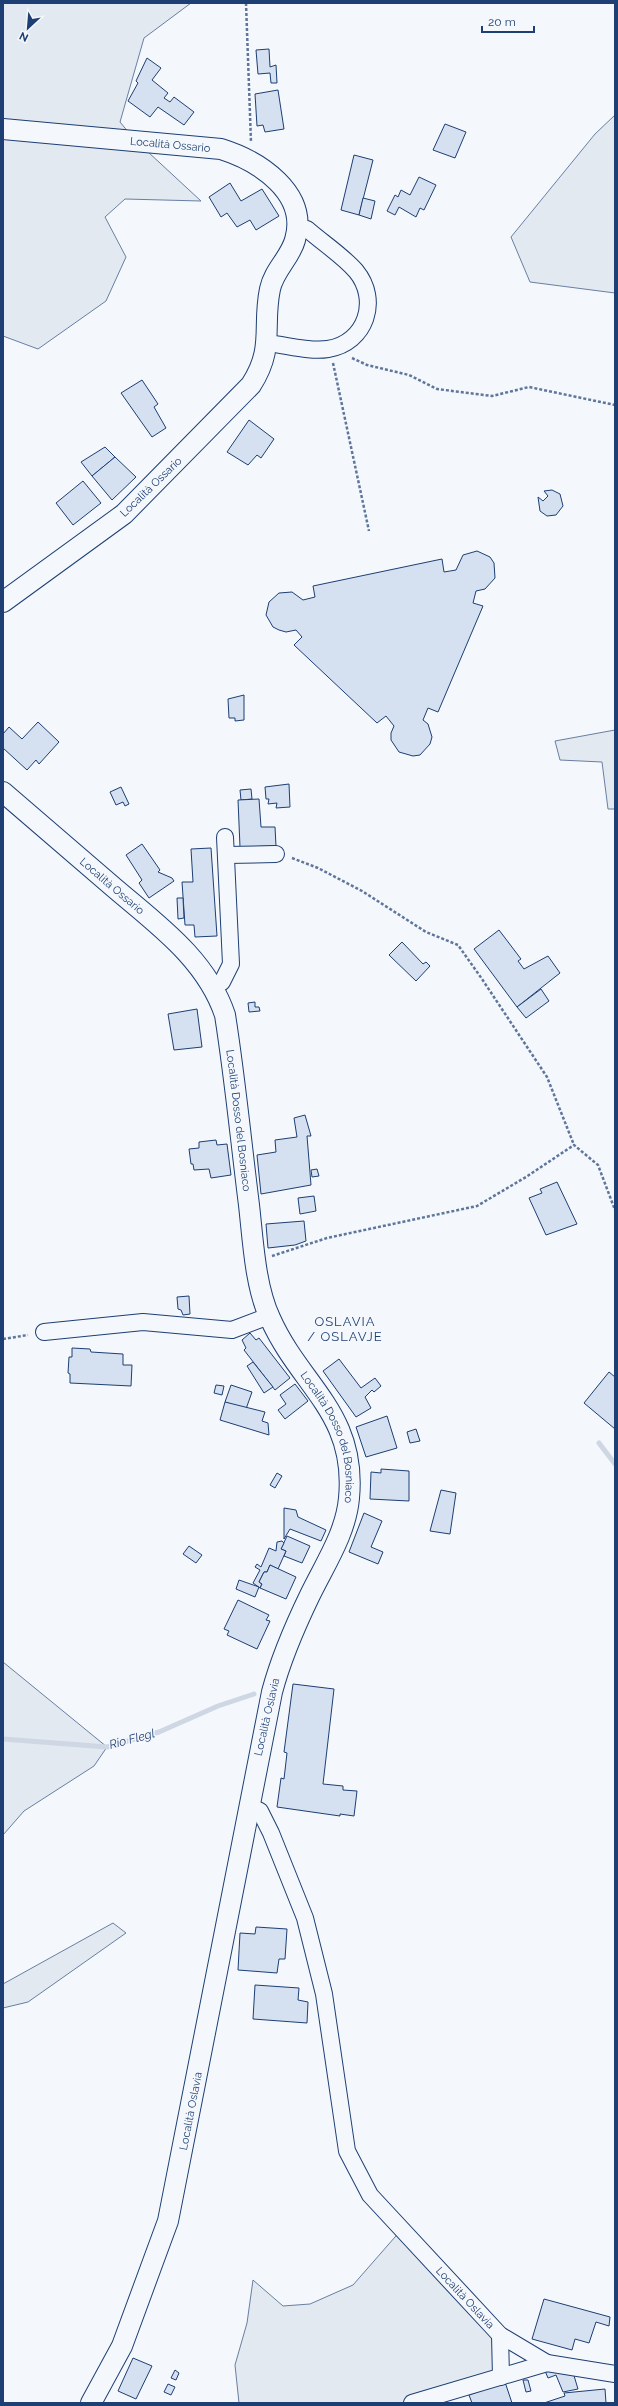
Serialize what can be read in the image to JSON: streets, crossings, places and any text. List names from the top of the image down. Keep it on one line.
{"streets":{"street":["Località Ossario","Località Dosso del Bosniaco","Località Oslavia"]},"crossings":[["Località Ossario","Località Dosso del Bosniaco"],["Località Dosso del Bosniaco","Località Oslavia"]],"districts":["OSLAVIA / OSLAVJE"],"water":["Rio Flegl"],"scale_bar":"20 m","north":"bottom left"}
